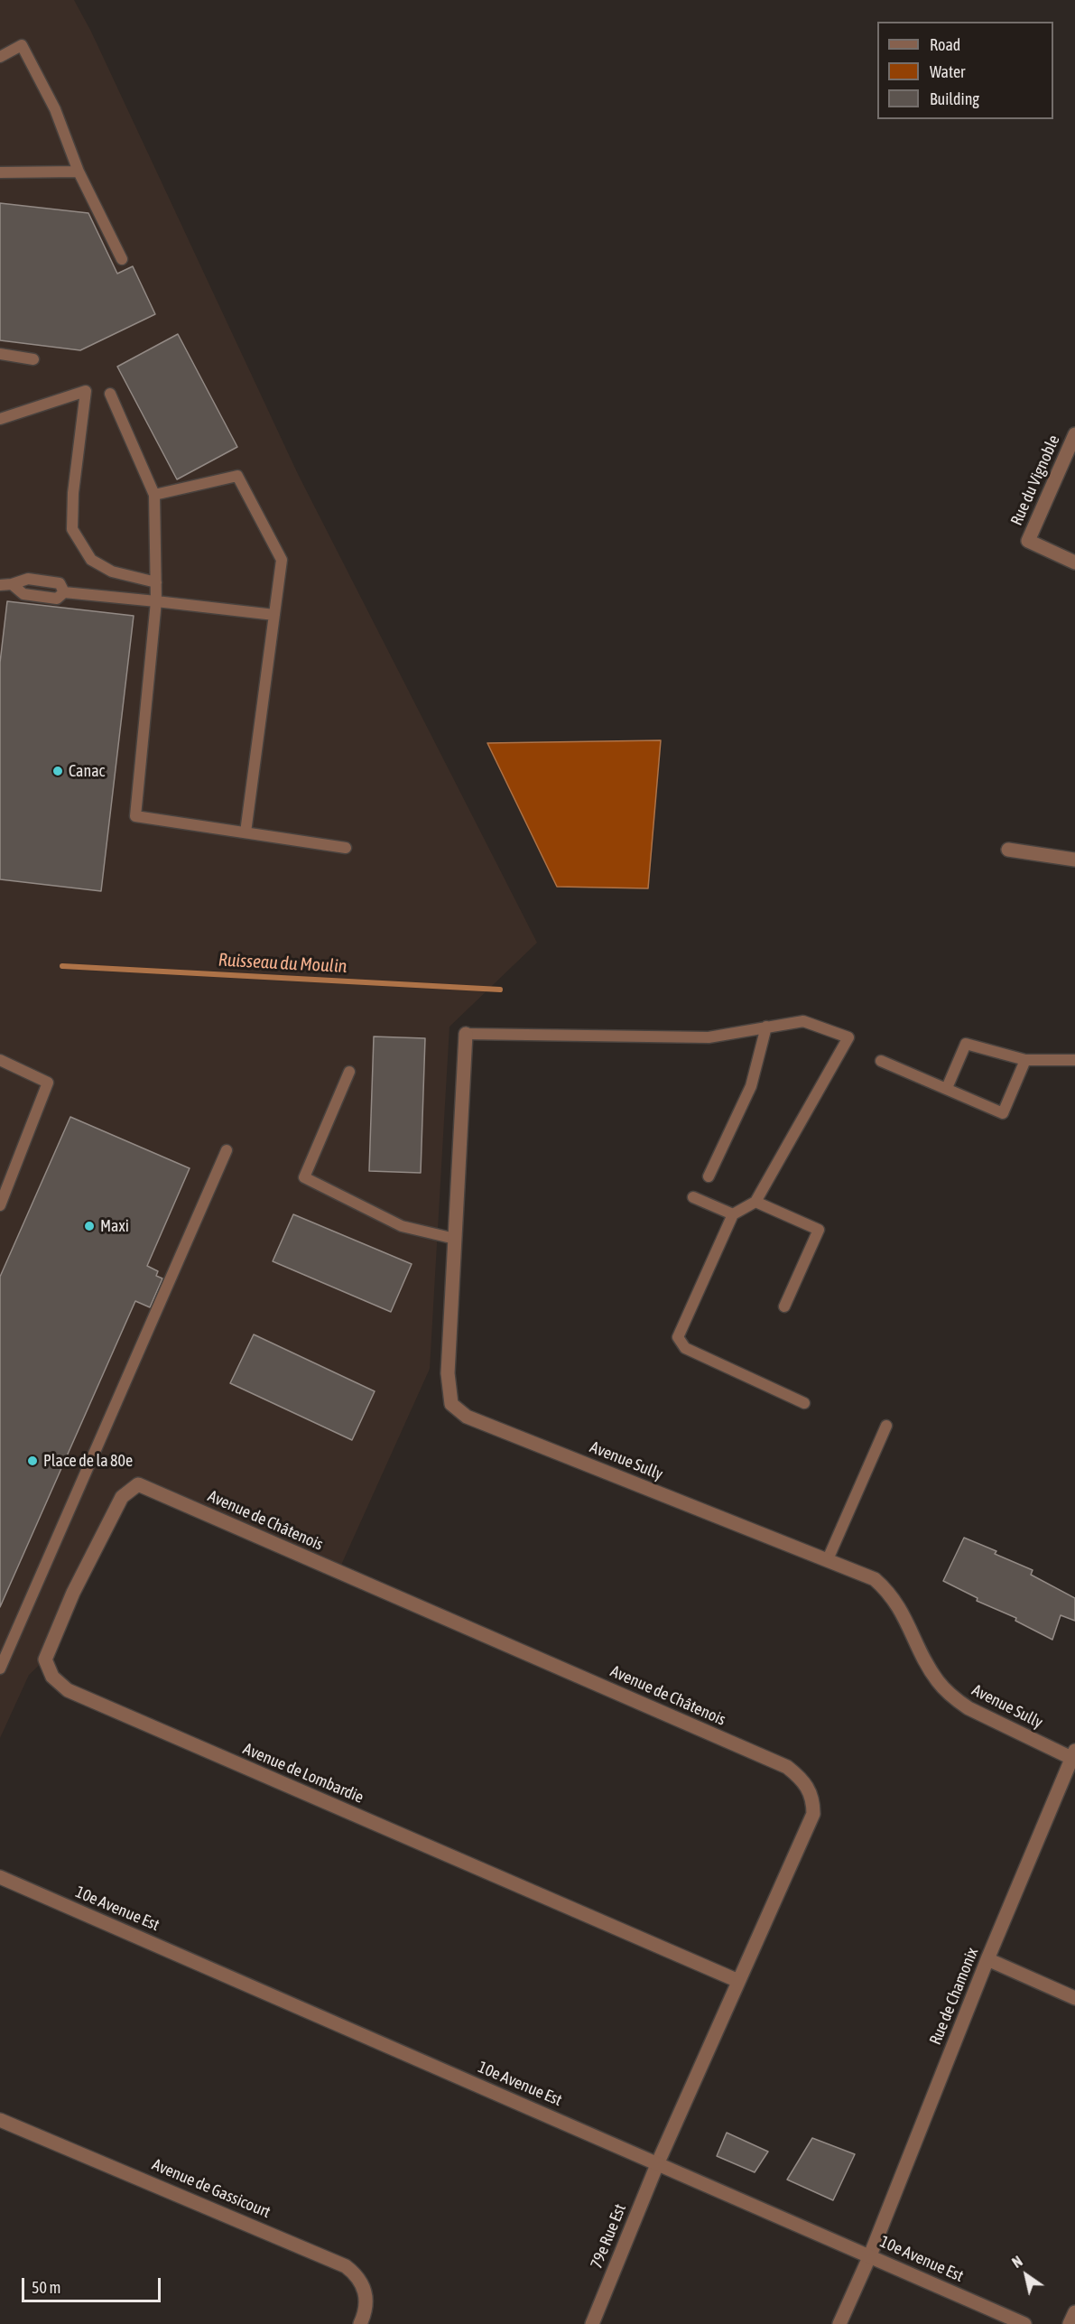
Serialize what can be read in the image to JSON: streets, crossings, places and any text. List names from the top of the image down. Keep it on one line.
{"streets":{"street":["Rue du Vignoble","Avenue Sully","Avenue de Châtenois","Avenue de Lombardie","10e Avenue Est","Rue de Chamonix","Avenue de Gassicourt","79e Rue Est"]},"crossings":[["Avenue Sully","Rue de Chamonix"],["Avenue de Châtenois","Avenue de Lombardie"],["Avenue de Châtenois","10e Avenue Est"],["Avenue de Châtenois","79e Rue Est"],["10e Avenue Est","Rue de Chamonix"],["10e Avenue Est","79e Rue Est"]],"water":["Ruisseau du Moulin"],"places":["Canac","Maxi","Place de la 80e"],"legend":["Road","Water","Building"],"scale_bar":"50 m","north":"top left"}
